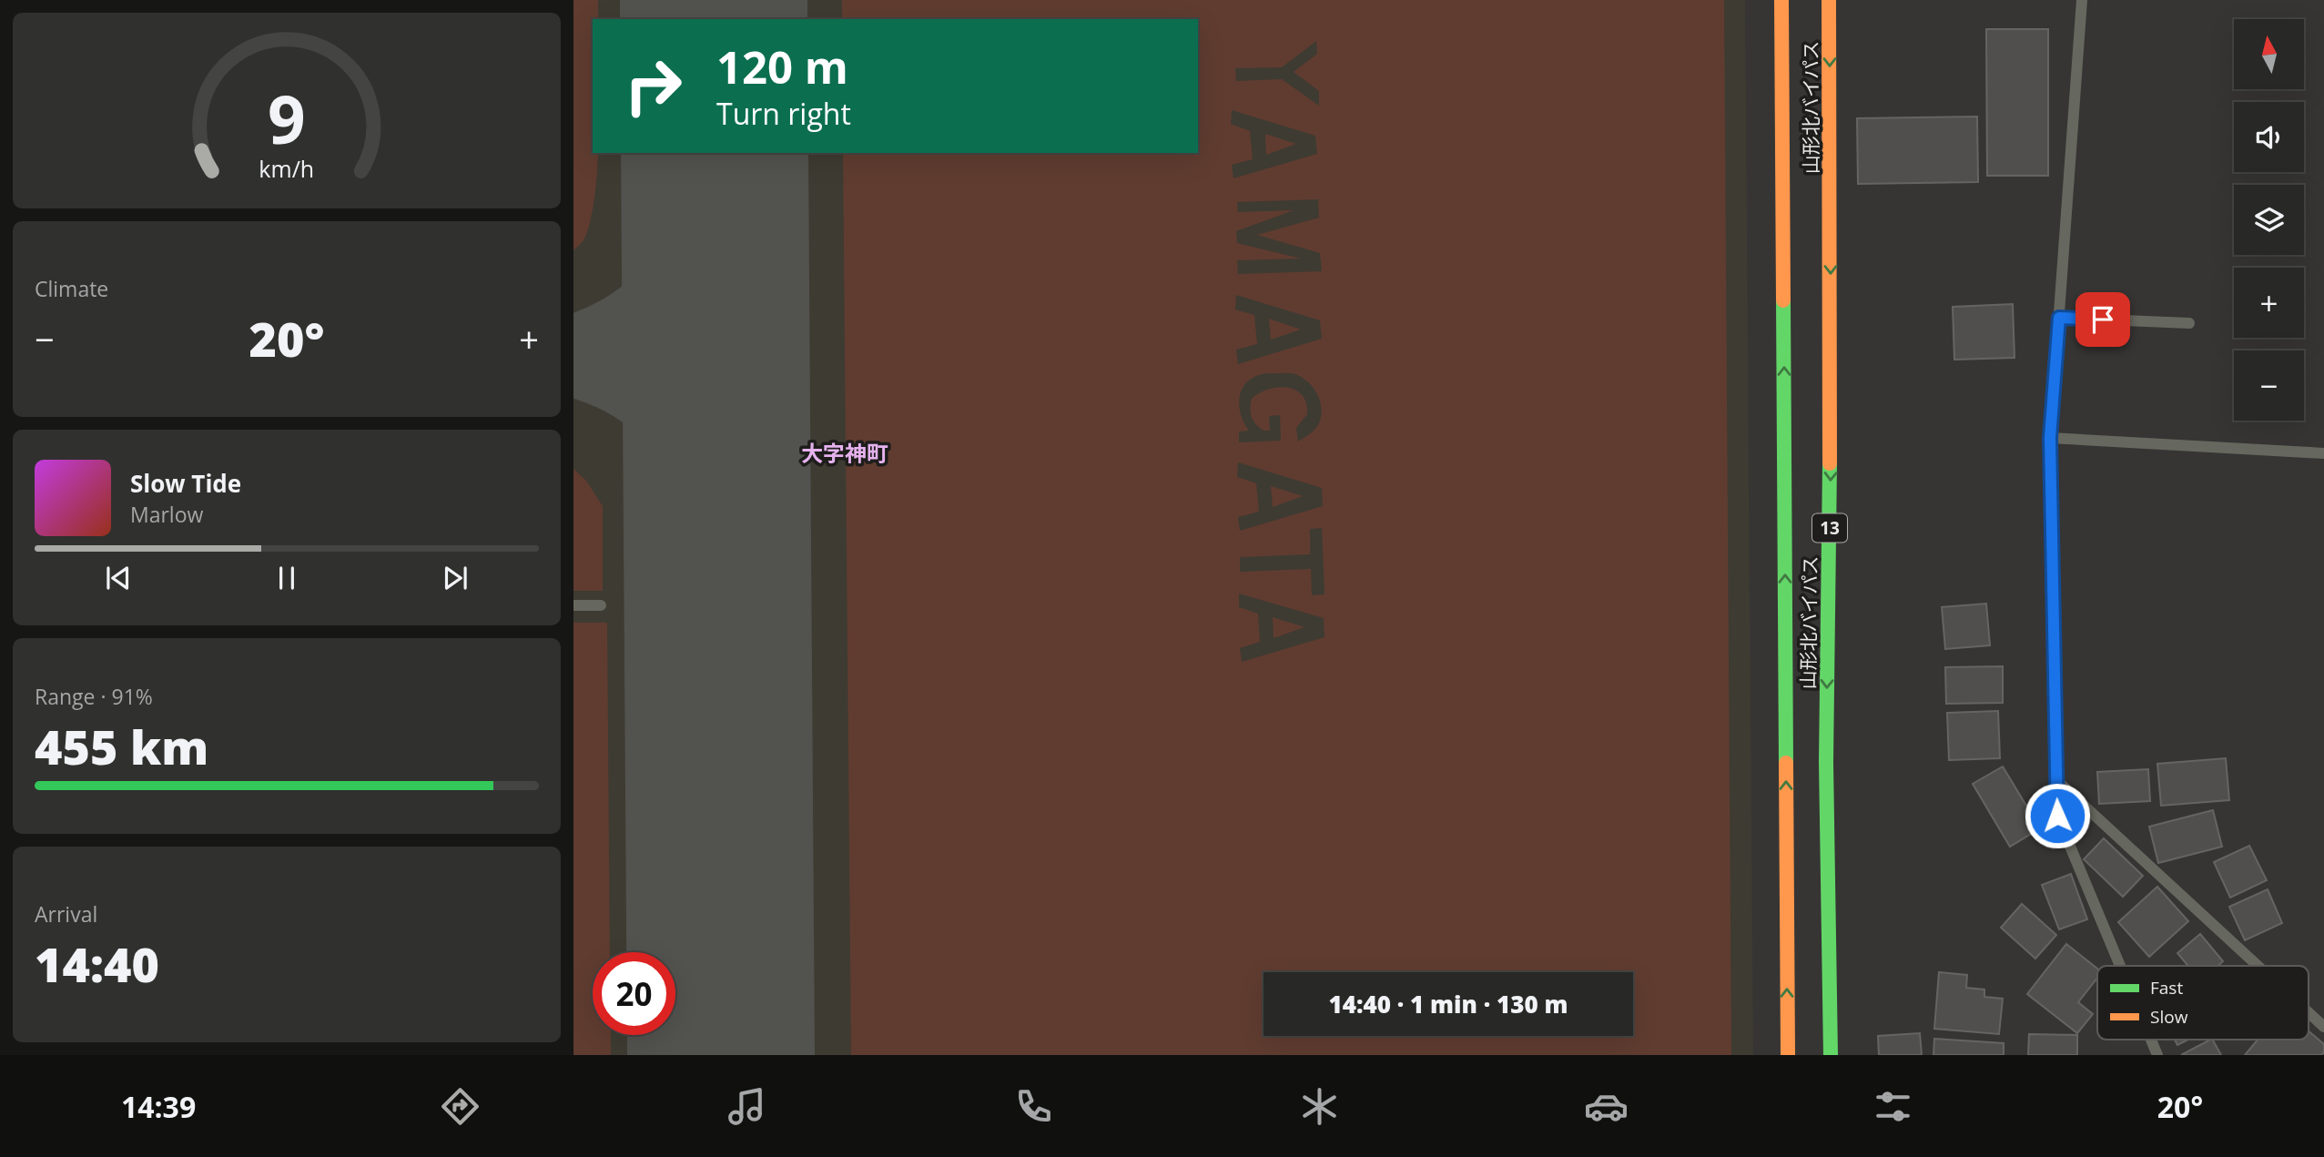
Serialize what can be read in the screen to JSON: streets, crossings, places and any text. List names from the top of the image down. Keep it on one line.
{"streets":{"highway":["山形北バイパス","13"]},"districts":["大字神町"],"legend":["Fast","Slow"],"north":"top","page":{"map_buttons":["+","−"],"turn":["120 m","Turn right"],"tile":["Climate",["Range · 91%","455 km"],["Arrival","14:40"]],"heat":["−","20°","+"],"song":["Slow Tide","Marlow"],"limit":"20","trip":"14:40 · 1 min · 130 m","tabs":["14:39","20°"],"gauge":["9","km/h"]}}
